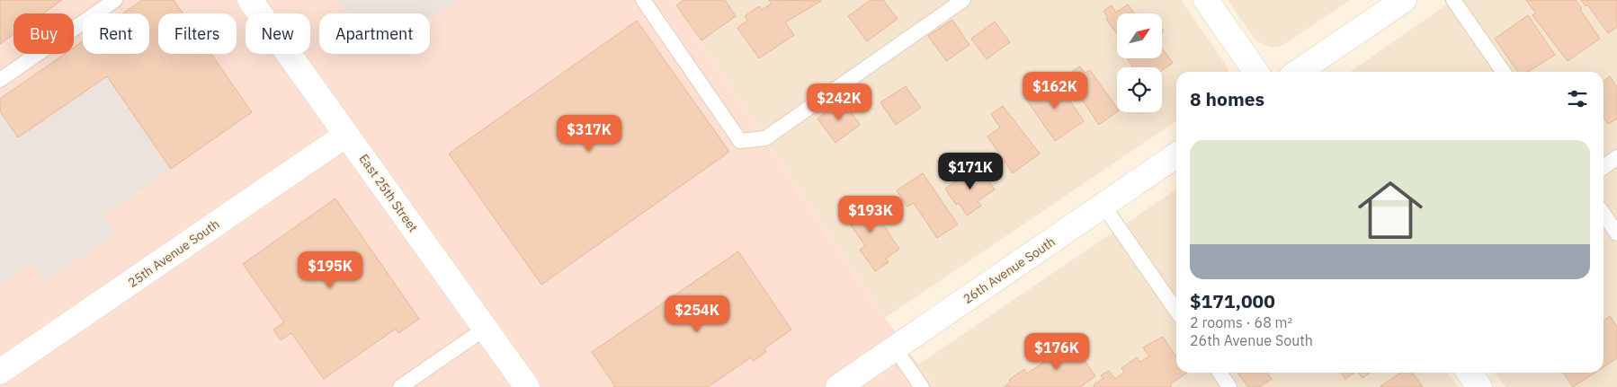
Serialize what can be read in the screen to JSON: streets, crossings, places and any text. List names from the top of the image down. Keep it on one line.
{"streets":{"street":["East 25th Street","25th Avenue South","26th Avenue South"]},"crossings":[["East 25th Street","25th Avenue South"]],"north":"top right","page":{"chip":["Buy","Rent","Filters","New","Apartment"],"price":["$162K","$242K","$317K","$171K","$193K","$195K","$254K","$176K"],"heading":"8 homes","list":[{"name":"$171,000","note":"2 rooms · 68 m² · 26th Avenue South"}]}}
